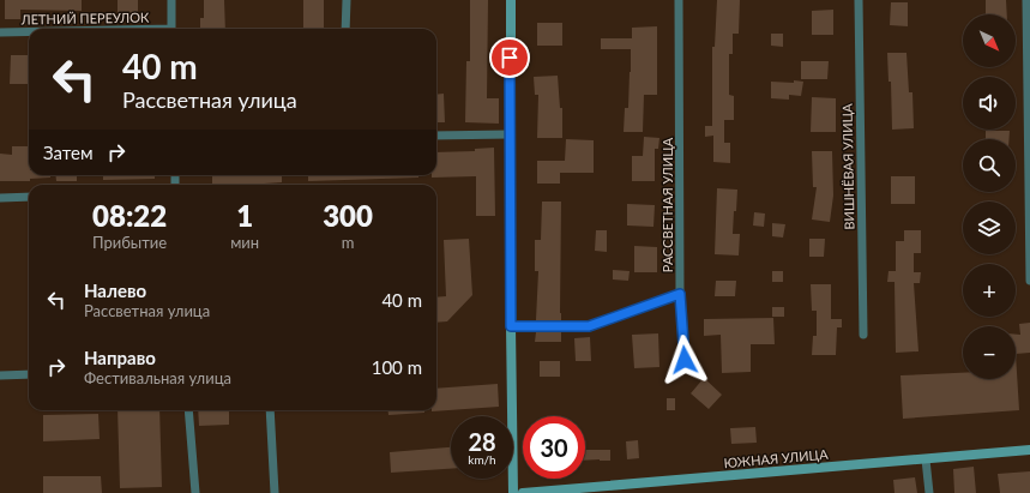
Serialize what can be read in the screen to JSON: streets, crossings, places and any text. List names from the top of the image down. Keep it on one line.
{"streets":{"street":["ЛЕТНИЙ ПЕРЕУЛОК","ВИШНЁВАЯ УЛИЦА","РАССВЕТНАЯ УЛИЦА","ЮЖНАЯ УЛИЦА"]},"north":"bottom right","page":{"map_buttons":["+","−"],"turn":["40 m","Рассветная улица"],"then":"Затем","eta":["08:22","Прибытие","1","мин","300","m"],"list":[{"name":"Налево","note":"Рассветная улица","value":"40 m"},{"name":"Направо","note":"Фестивальная улица","value":"100 m"}],"speed":"28 km/h","limit":"30"}}
